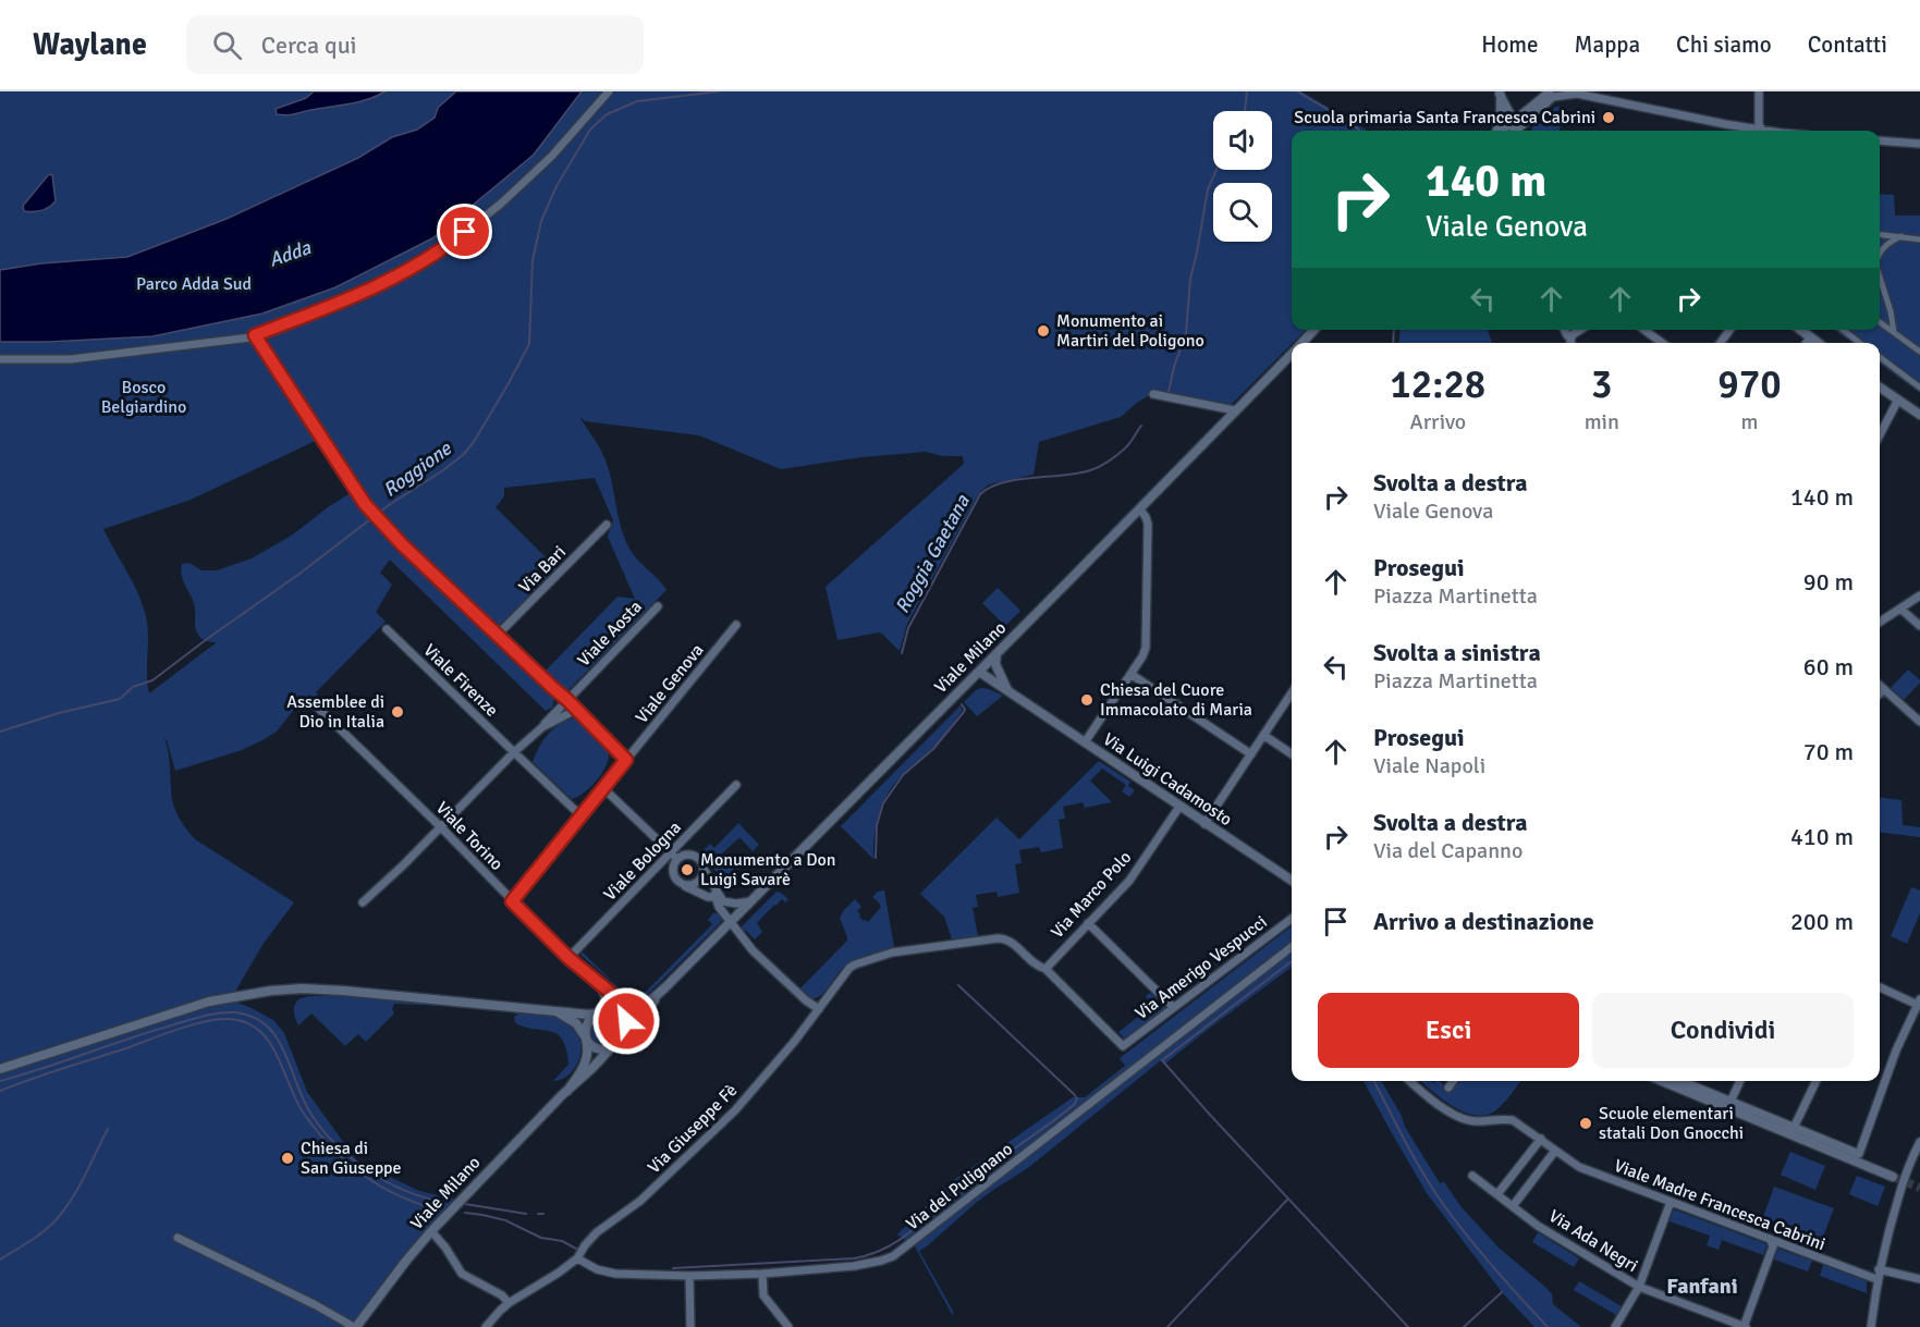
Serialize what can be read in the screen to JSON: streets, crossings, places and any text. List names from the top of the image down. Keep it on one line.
{"streets":{"street":["Via Bari","Viale Aosta","Viale Milano","Viale Firenze","Viale Genova","Via Luigi Cadamosto","Viale Torino","Viale Bologna","Via Marco Polo","Via Amerigo Vespucci","Via Giuseppe Fè","Via del Pulignano","Viale Madre Francesca Cabrini","Via Ada Negri"]},"crossings":[["Viale Milano","Via Luigi Cadamosto"],["Viale Milano","Viale Torino"],["Viale Firenze","Viale Genova"],["Via Luigi Cadamosto","Via Marco Polo"],["Viale Torino","Viale Bologna"],["Via Marco Polo","Via Giuseppe Fè"],["Via Amerigo Vespucci","Via Giuseppe Fè"],["Via Giuseppe Fè","Via del Pulignano"]],"districts":["Fanfani"],"water":["Adda","Roggione","Roggia Gaetana"],"parks":["Parco Adda Sud","Bosco Belgiardino"],"places":["Scuola primaria Santa Francesca Cabrini","Monumento ai Martiri del Poligono","Chiesa del Cuore Immacolato di Maria","Assemblee di Dio in Italia","Monumento a Don Luigi Savarè","Scuole elementari statali Don Gnocchi","Chiesa di San Giuseppe"],"page":{"header":"Waylane","search":"Cerca qui","nav":["Home","Mappa","Chi siamo","Contatti"],"turn":["140 m","Viale Genova"],"eta":["12:28","Arrivo","3","min","970","m"],"list":[{"name":"Svolta a destra","note":"Viale Genova","value":"140 m"},{"name":"Prosegui","note":"Piazza Martinetta","value":"90 m"},{"name":"Svolta a sinistra","note":"Piazza Martinetta","value":"60 m"},{"name":"Prosegui","note":"Viale Napoli","value":"70 m"},{"name":"Svolta a destra","note":"Via del Capanno","value":"410 m"},{"name":"Arrivo a destinazione","value":"200 m"}],"buttons":["Esci","Condividi"]}}
